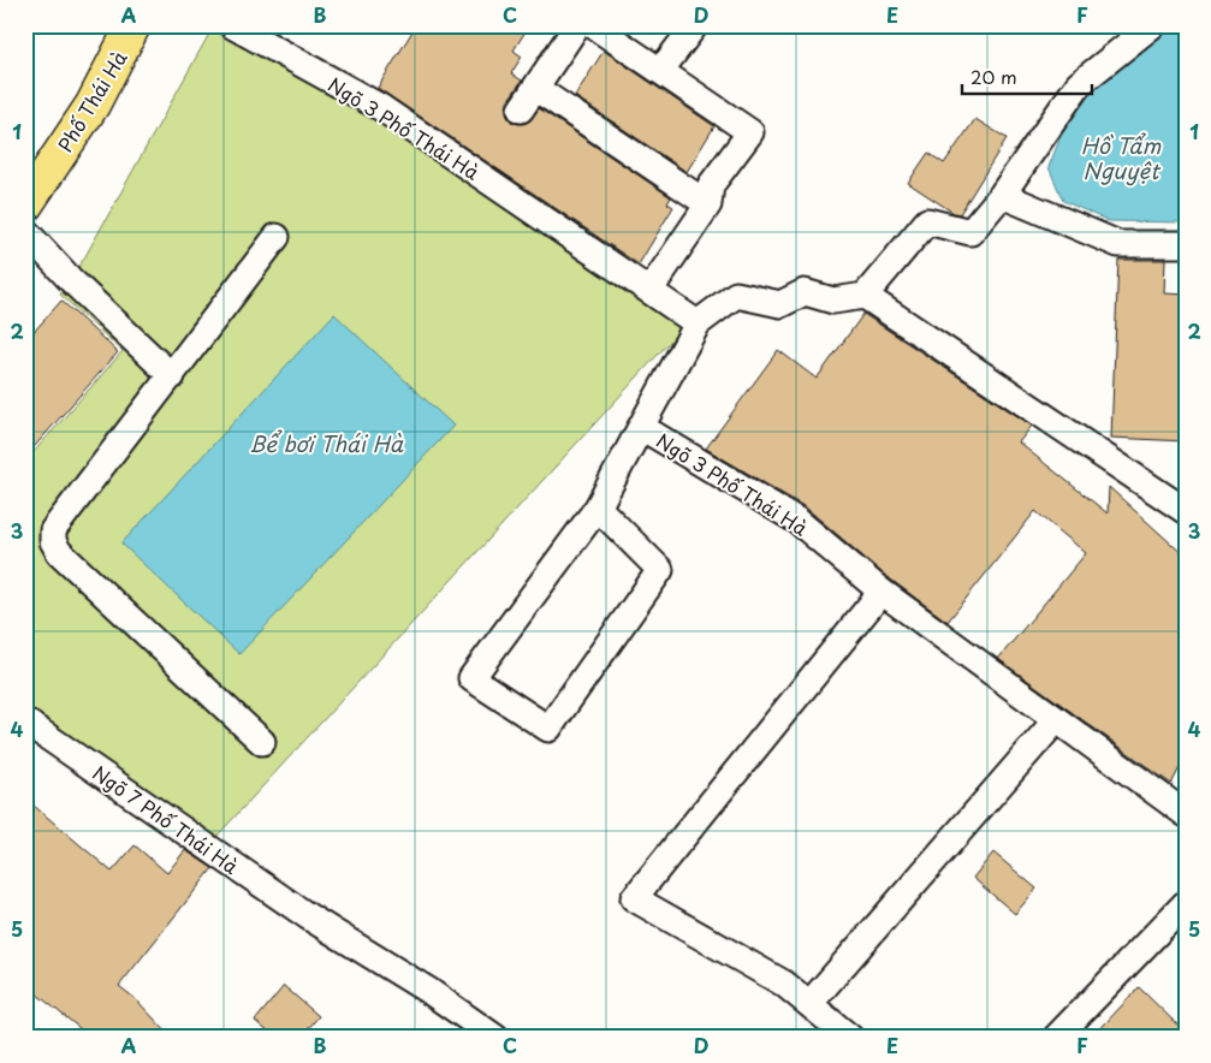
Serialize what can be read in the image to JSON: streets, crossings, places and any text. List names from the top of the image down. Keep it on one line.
{"streets":{"main road":["Phố Thái Hà"],"lane":["Ngõ 3 Phố Thái Hà","Ngõ 7 Phố Thái Hà"]},"water":["Hồ Tẩm Nguyệt","Bể bơi Thái Hà"],"scale_bar":"20 m","grid":{"columns":["A","B","C","D","E","F"],"rows":["1","2","3","4","5"]}}
